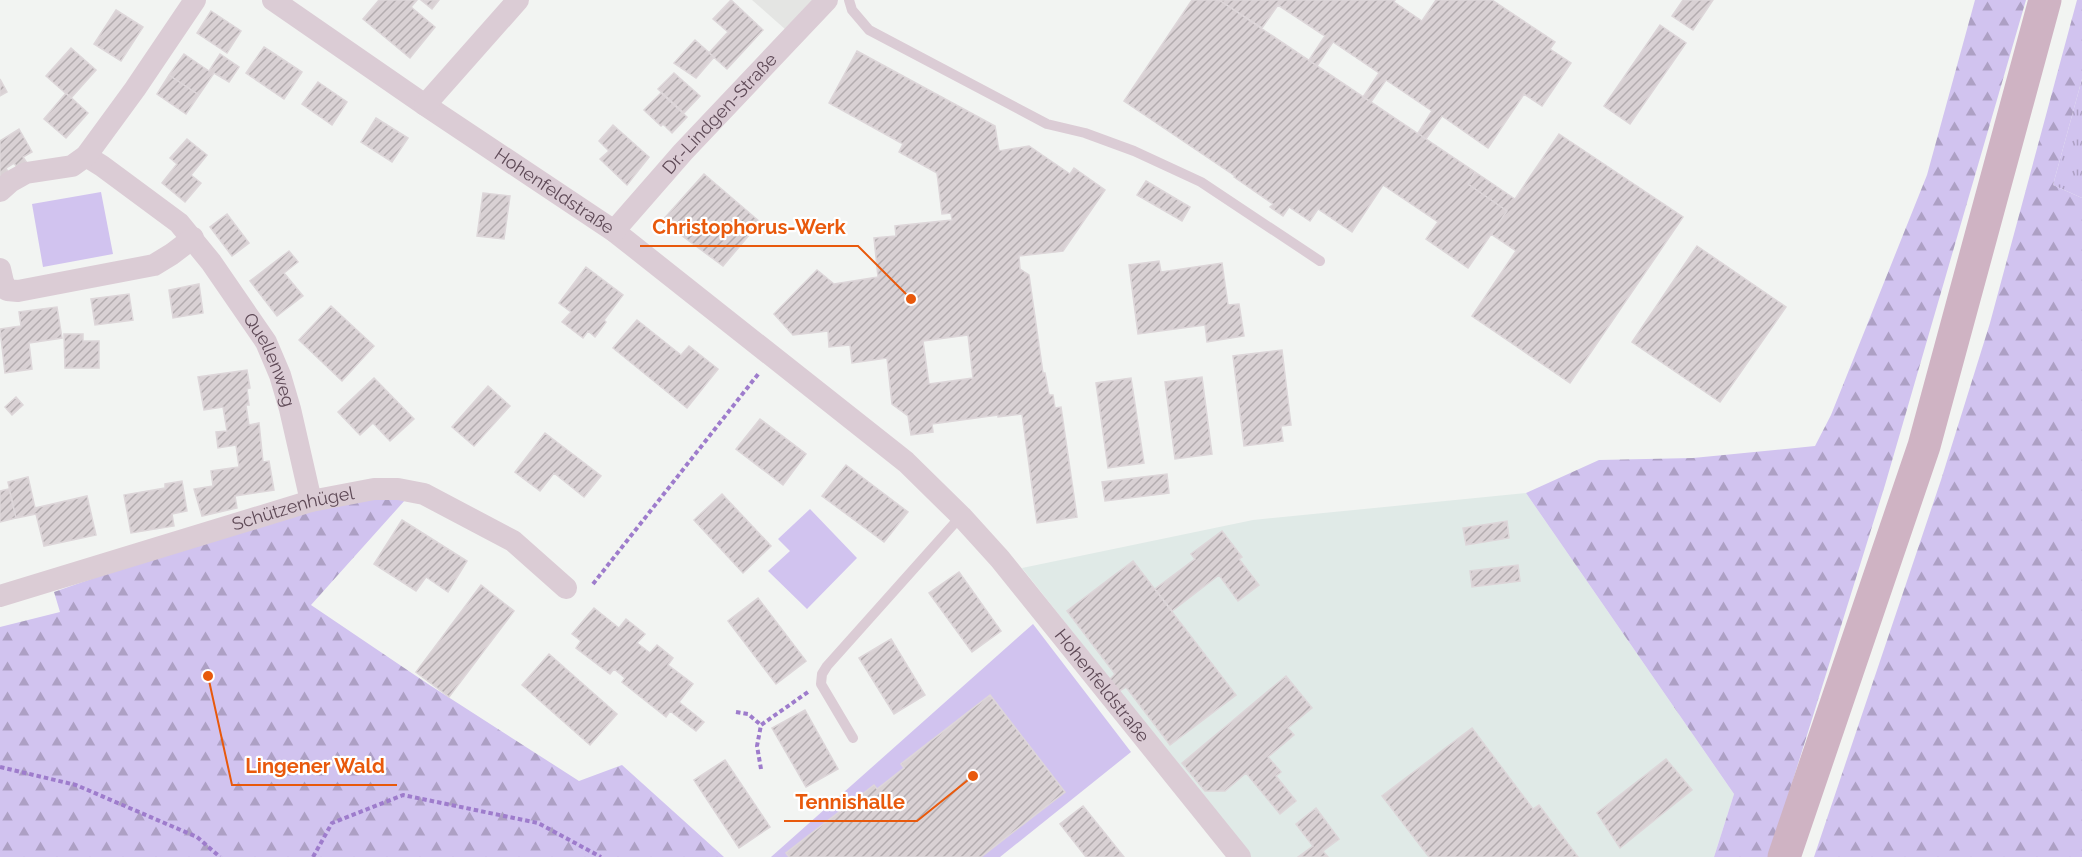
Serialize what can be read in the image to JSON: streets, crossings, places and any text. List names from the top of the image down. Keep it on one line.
{"streets":{"street":["Dr.-Lindgen-Straße","Hohenfeldstraße","Quellenweg","Schützenhügel"]},"crossings":[["Dr.-Lindgen-Straße","Hohenfeldstraße"],["Quellenweg","Schützenhügel"]],"places":["Christophorus-Werk","Lingener Wald","Tennishalle"]}
